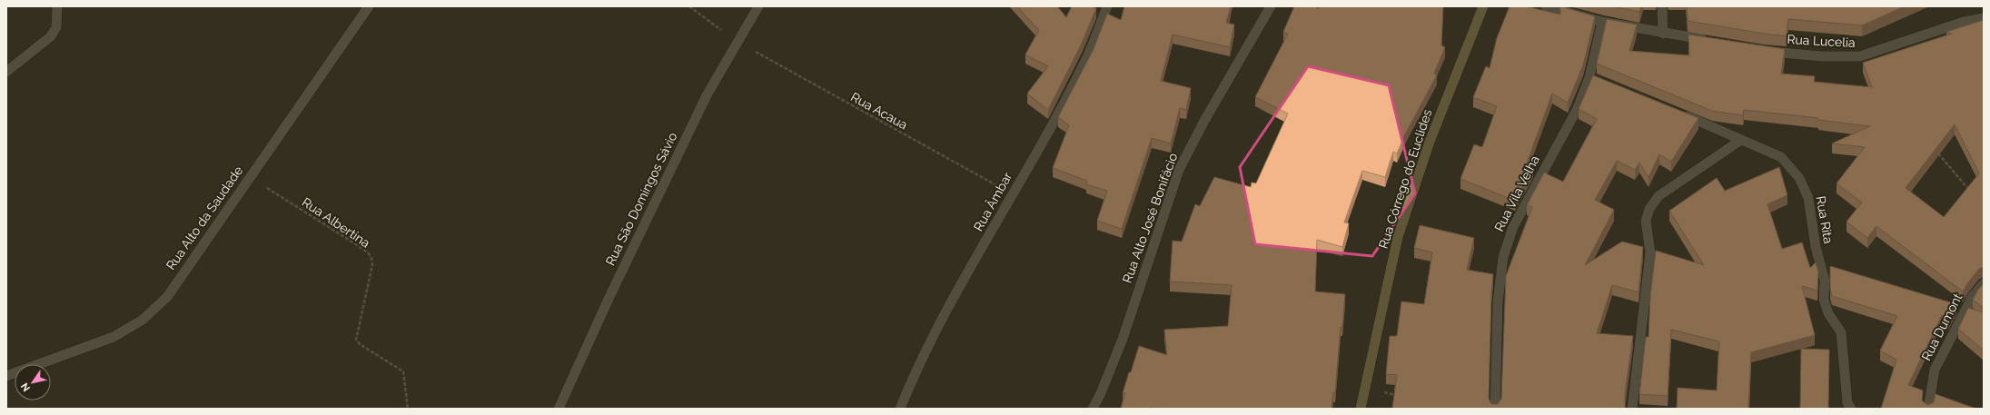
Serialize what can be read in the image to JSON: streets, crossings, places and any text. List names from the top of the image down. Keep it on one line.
{"streets":{"main road":["Rua Córrego do Euclides"],"street":["Rua Lucelia","Rua Vila Velha","Rua São Domingos Sávio","Rua Âmbar","Rua Alto da Saudade","Rua Alto José Bonifácio","Rua Rita","Rua Dumont"],"path":["Rua Acaua","Rua Albertina"]},"crossings":[["Rua Acaua","Rua São Domingos Sávio"],["Rua Acaua","Rua Âmbar"],["Rua Alto da Saudade","Rua Albertina"]],"north":"bottom left"}
